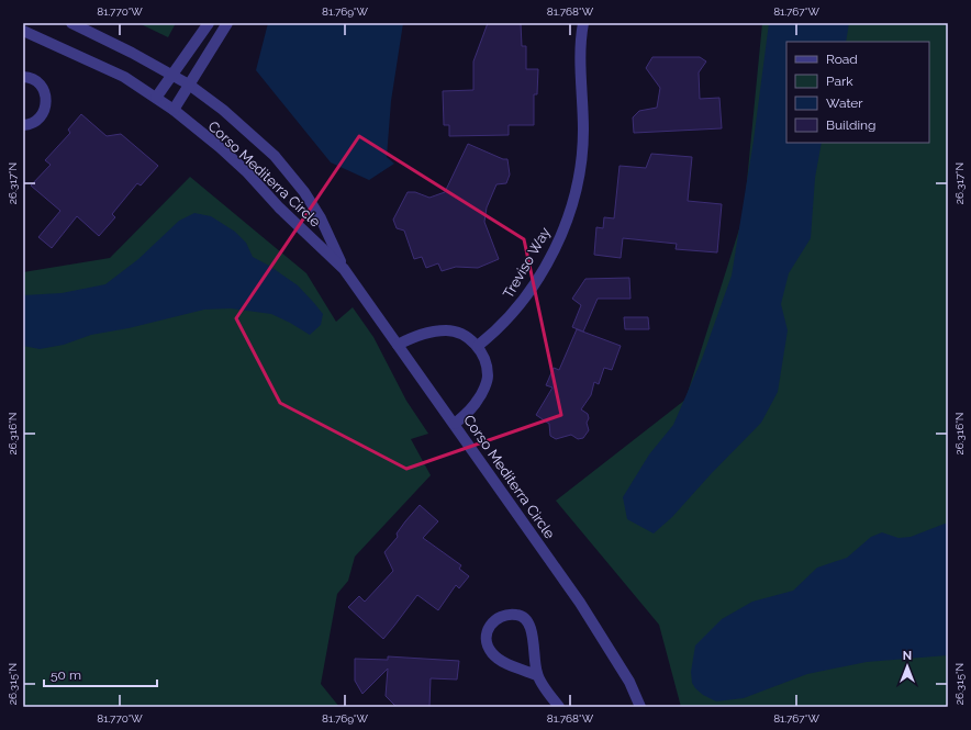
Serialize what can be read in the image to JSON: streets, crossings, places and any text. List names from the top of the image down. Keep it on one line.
{"streets":{"street":["Corso Mediterra Circle","Treviso Way"]},"legend":["Road","Park","Water","Building"],"scale_bar":"50 m","north":"top","coordinates":["81.770°W","81.769°W","81.768°W","81.767°W","26.317°N","26.316°N","26.315°N"]}
